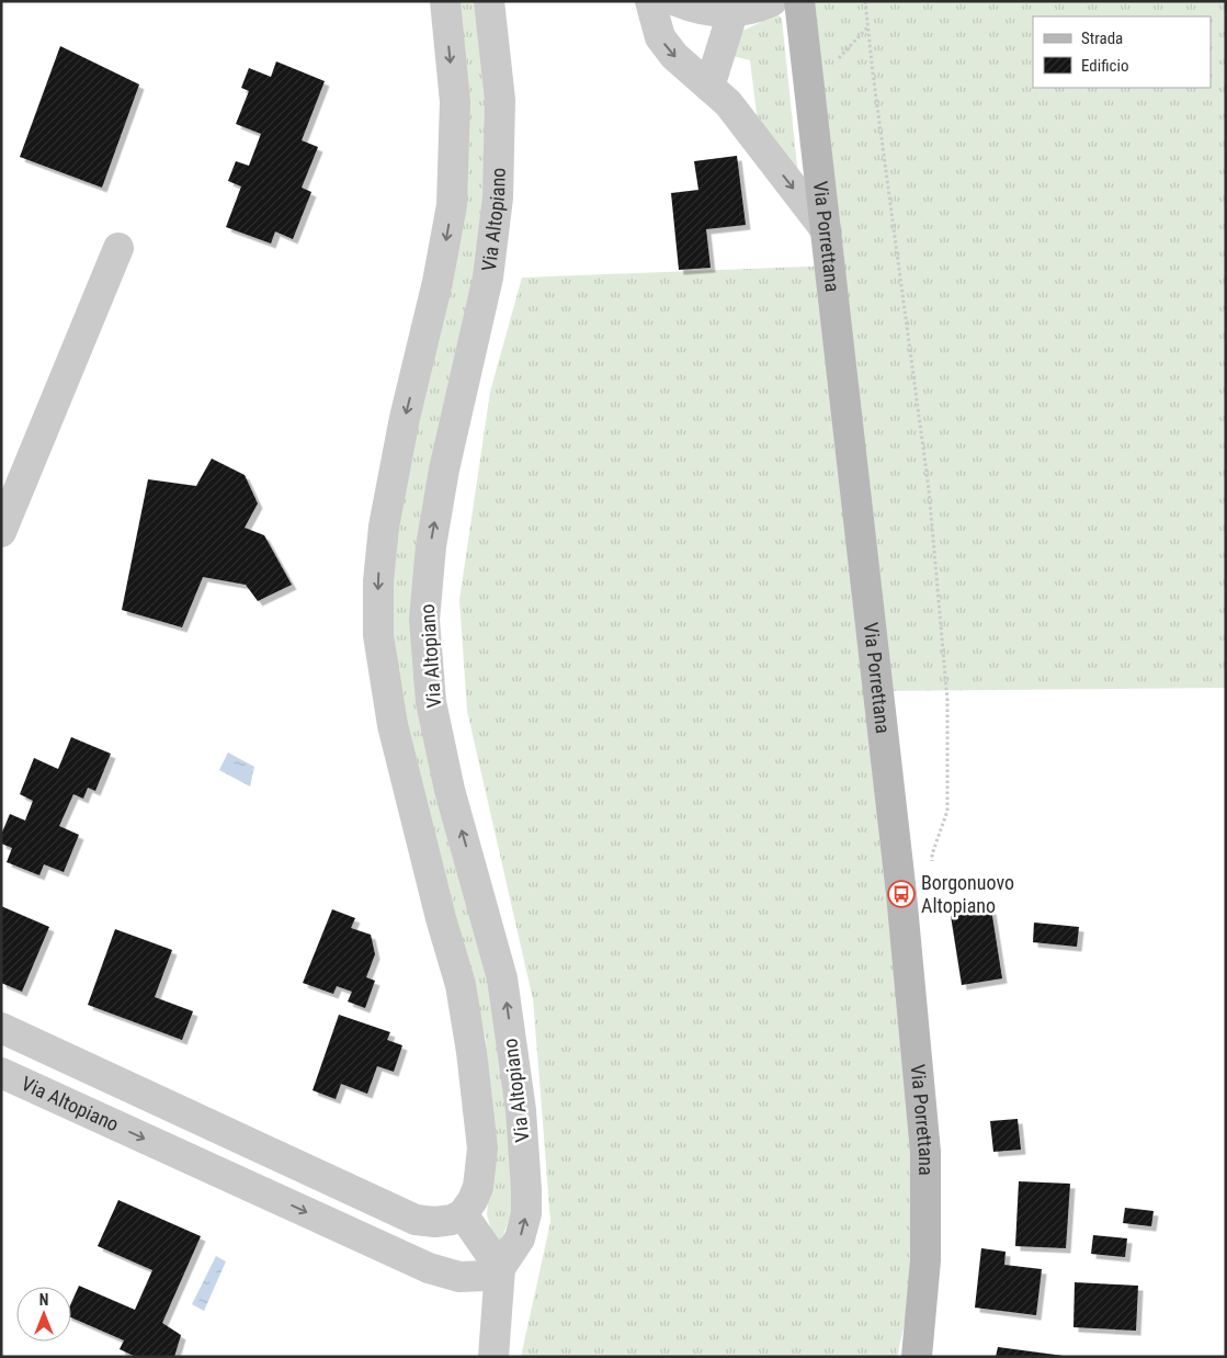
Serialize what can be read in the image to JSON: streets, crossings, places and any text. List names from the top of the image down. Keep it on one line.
{"streets":{"main road":["Via Porrettana"],"street":["Via Altopiano"]},"places":{"bus stop":["Borgonuovo Altopiano"]},"legend":["Strada","Edificio"],"north":"top"}
